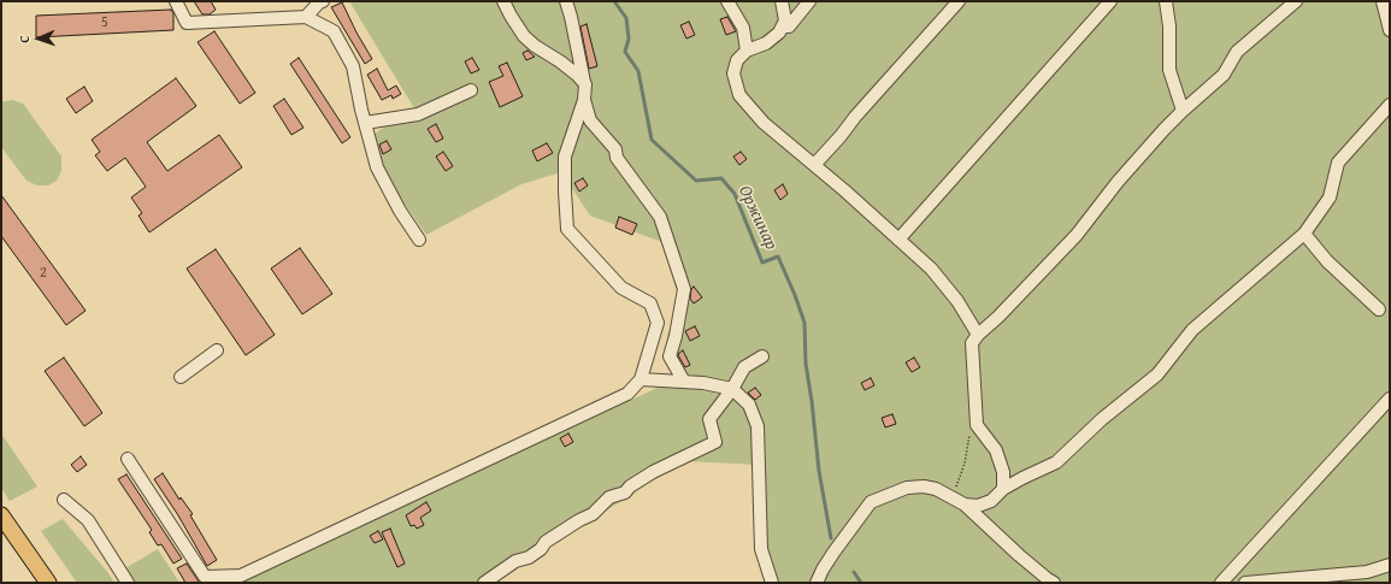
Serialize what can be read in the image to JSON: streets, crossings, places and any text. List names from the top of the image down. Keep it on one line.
{"water":["Оржинар"],"house_numbers":["5","2"],"north":"left"}
